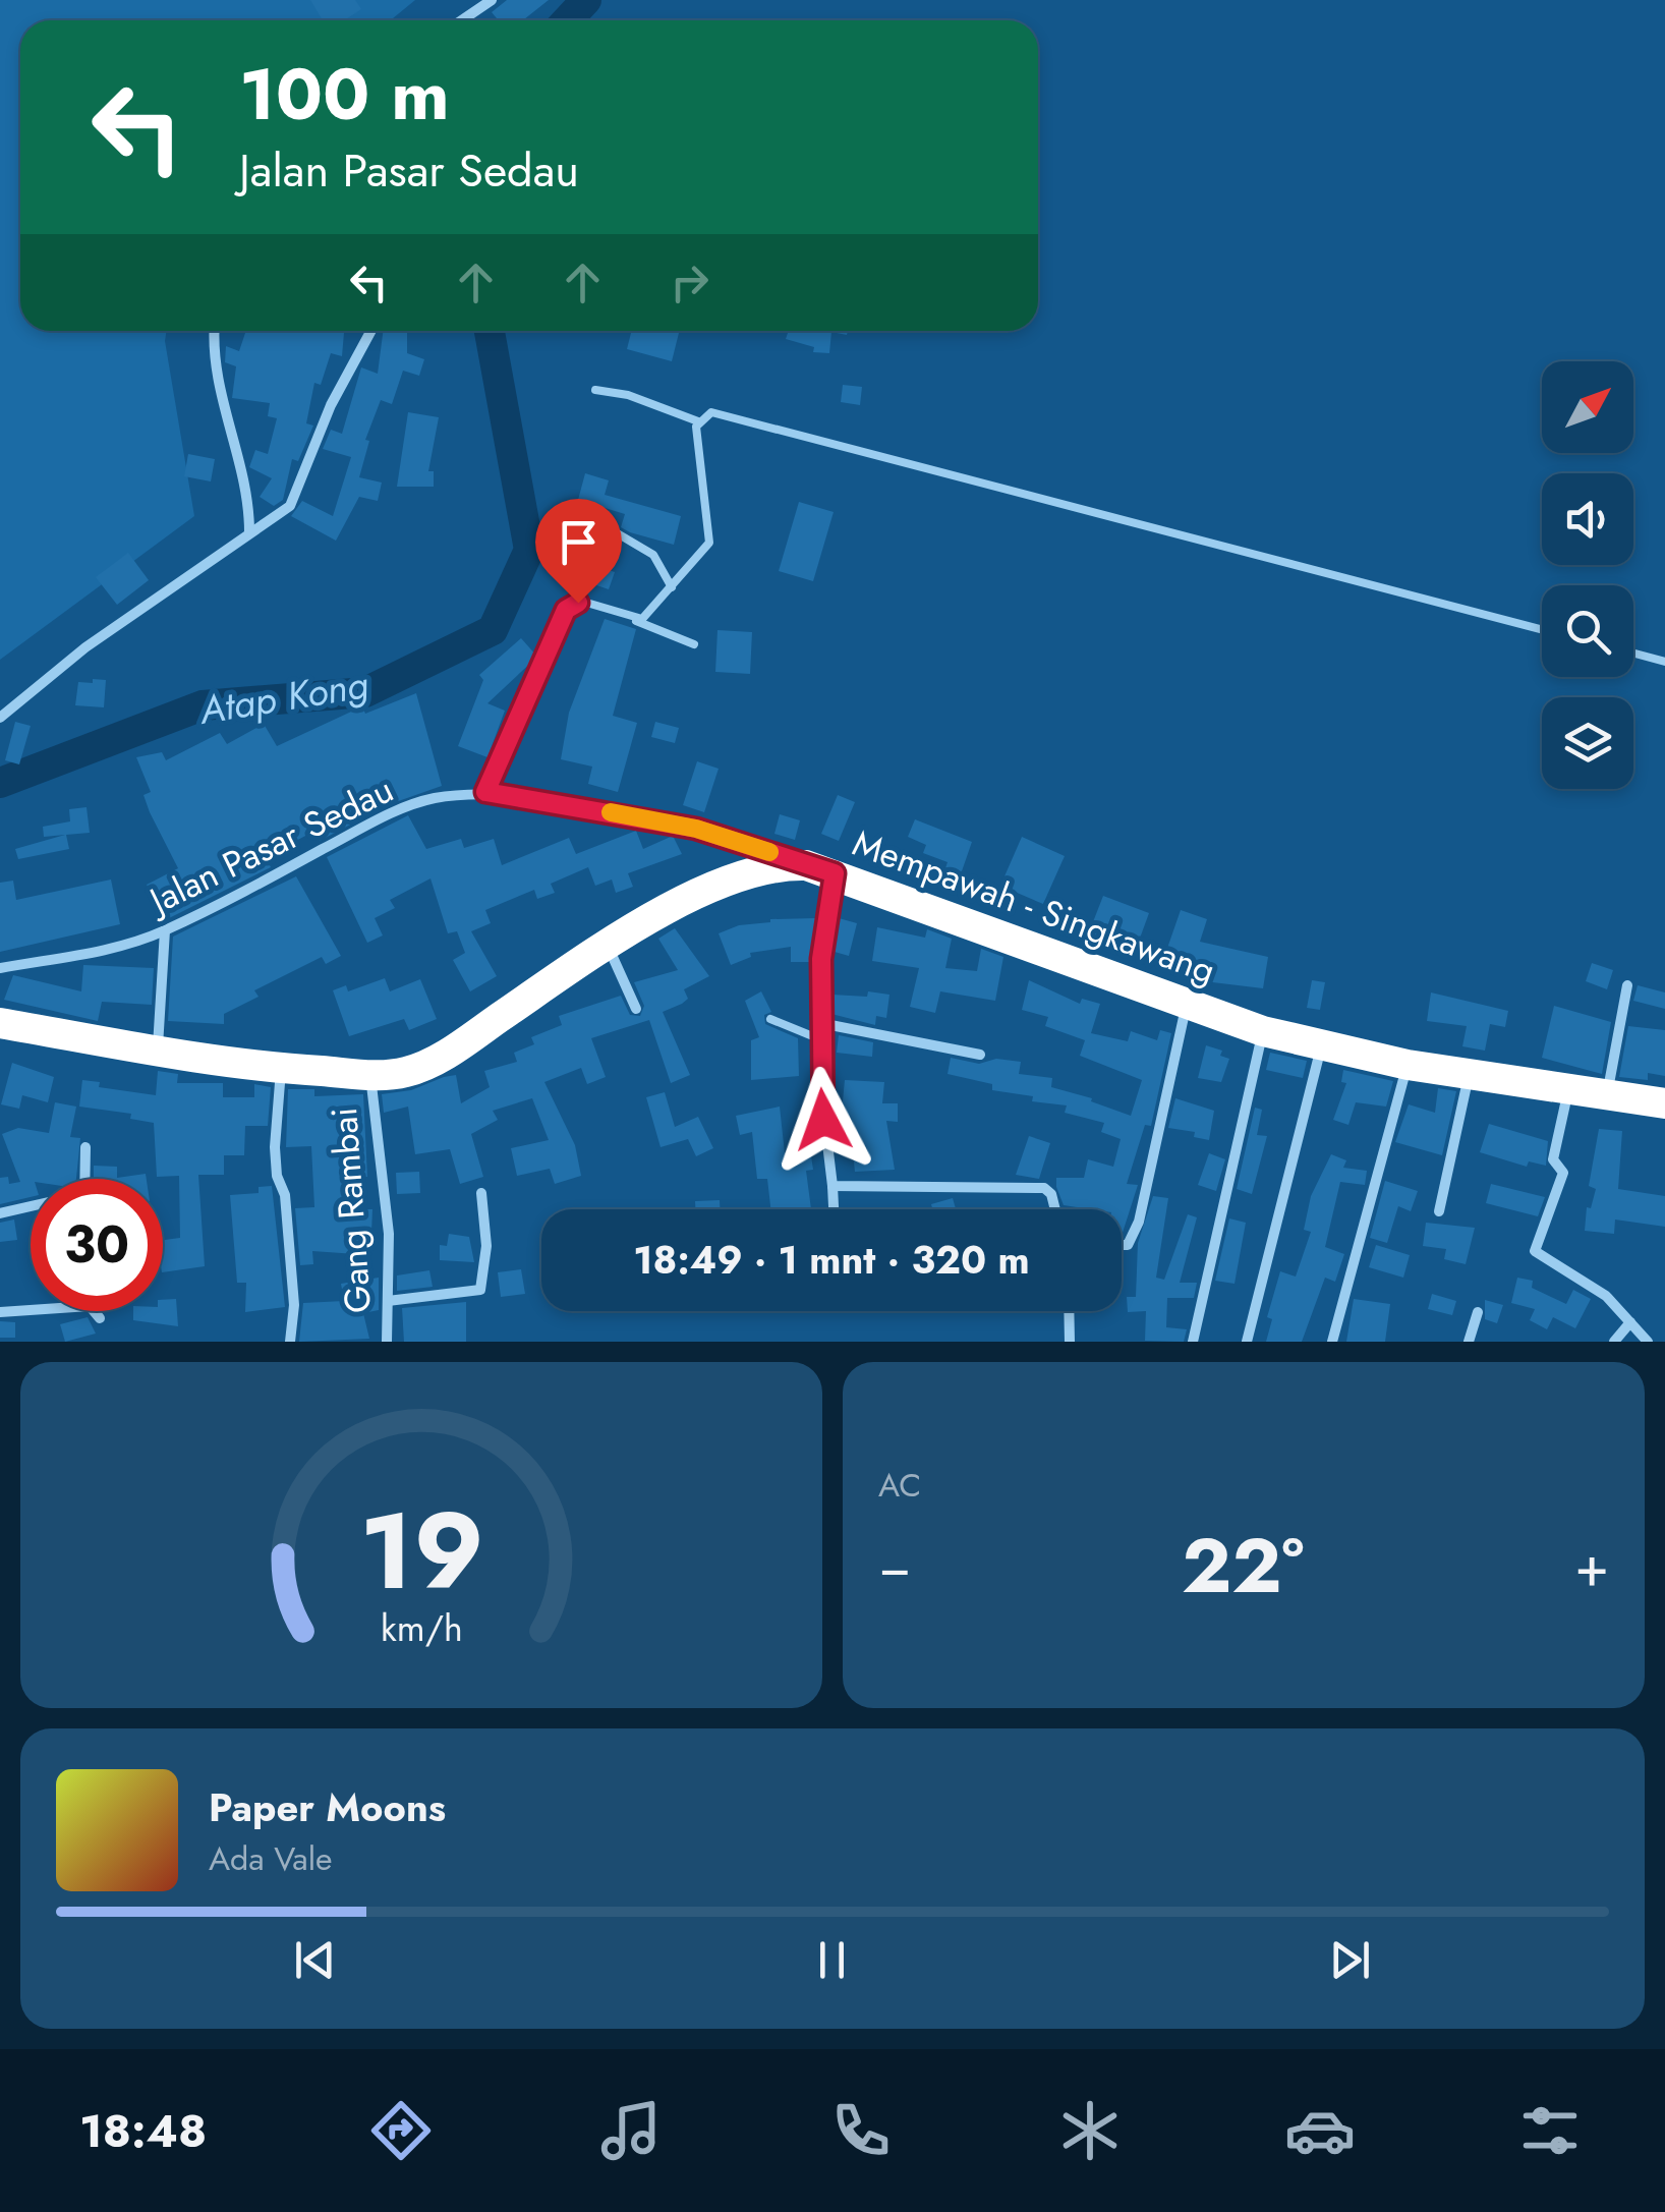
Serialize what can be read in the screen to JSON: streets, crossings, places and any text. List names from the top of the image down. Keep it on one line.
{"streets":{"highway":["Mempawah - Singkawang"],"street":["Jalan Pasar Sedau","Gang Rambai"]},"crossings":[["Jalan Pasar Sedau","Mempawah - Singkawang"],["Mempawah - Singkawang","Gang Rambai"]],"water":["Atap Kong"],"north":"top right","page":{"turn":["100 m","Jalan Pasar Sedau"],"limit":"30","trip":"18:49 · 1 mnt · 320 m","tile":"AC","heat":["−","22°","+"],"song":["Paper Moons","Ada Vale"],"tabs":"18:48","gauge":["19","km/h"]}}
